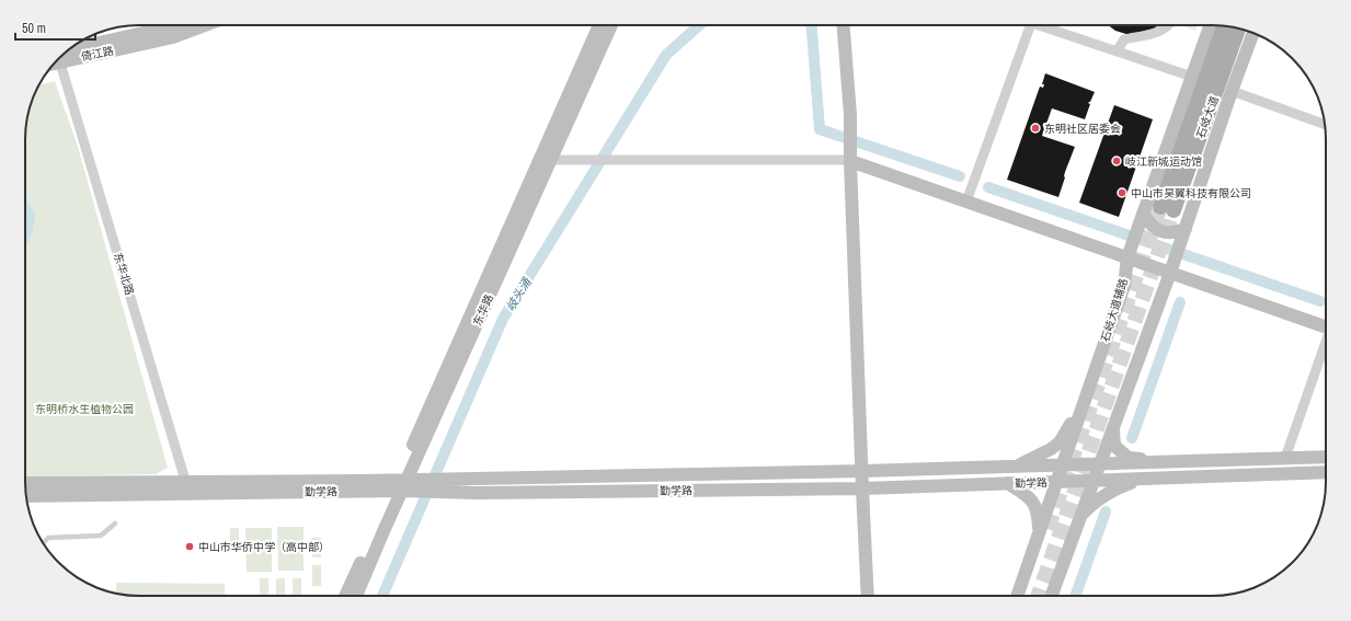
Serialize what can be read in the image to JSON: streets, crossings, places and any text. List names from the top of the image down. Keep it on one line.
{"streets":{"main road":["倚江路","石岐大道","东华路","石岐大道辅路","勤学路"],"street":["东华北路"]},"crossings":[["东华北路","勤学路"],["东华路","勤学路"],["石岐大道辅路","勤学路"]],"water":["岐头涌"],"parks":["东明桥水生植物公园"],"places":["东明社区居委会","岐江新城运动馆","中山市昊翼科技有限公司","中山市华侨中学（高中部）"],"scale_bar":"50 m"}
